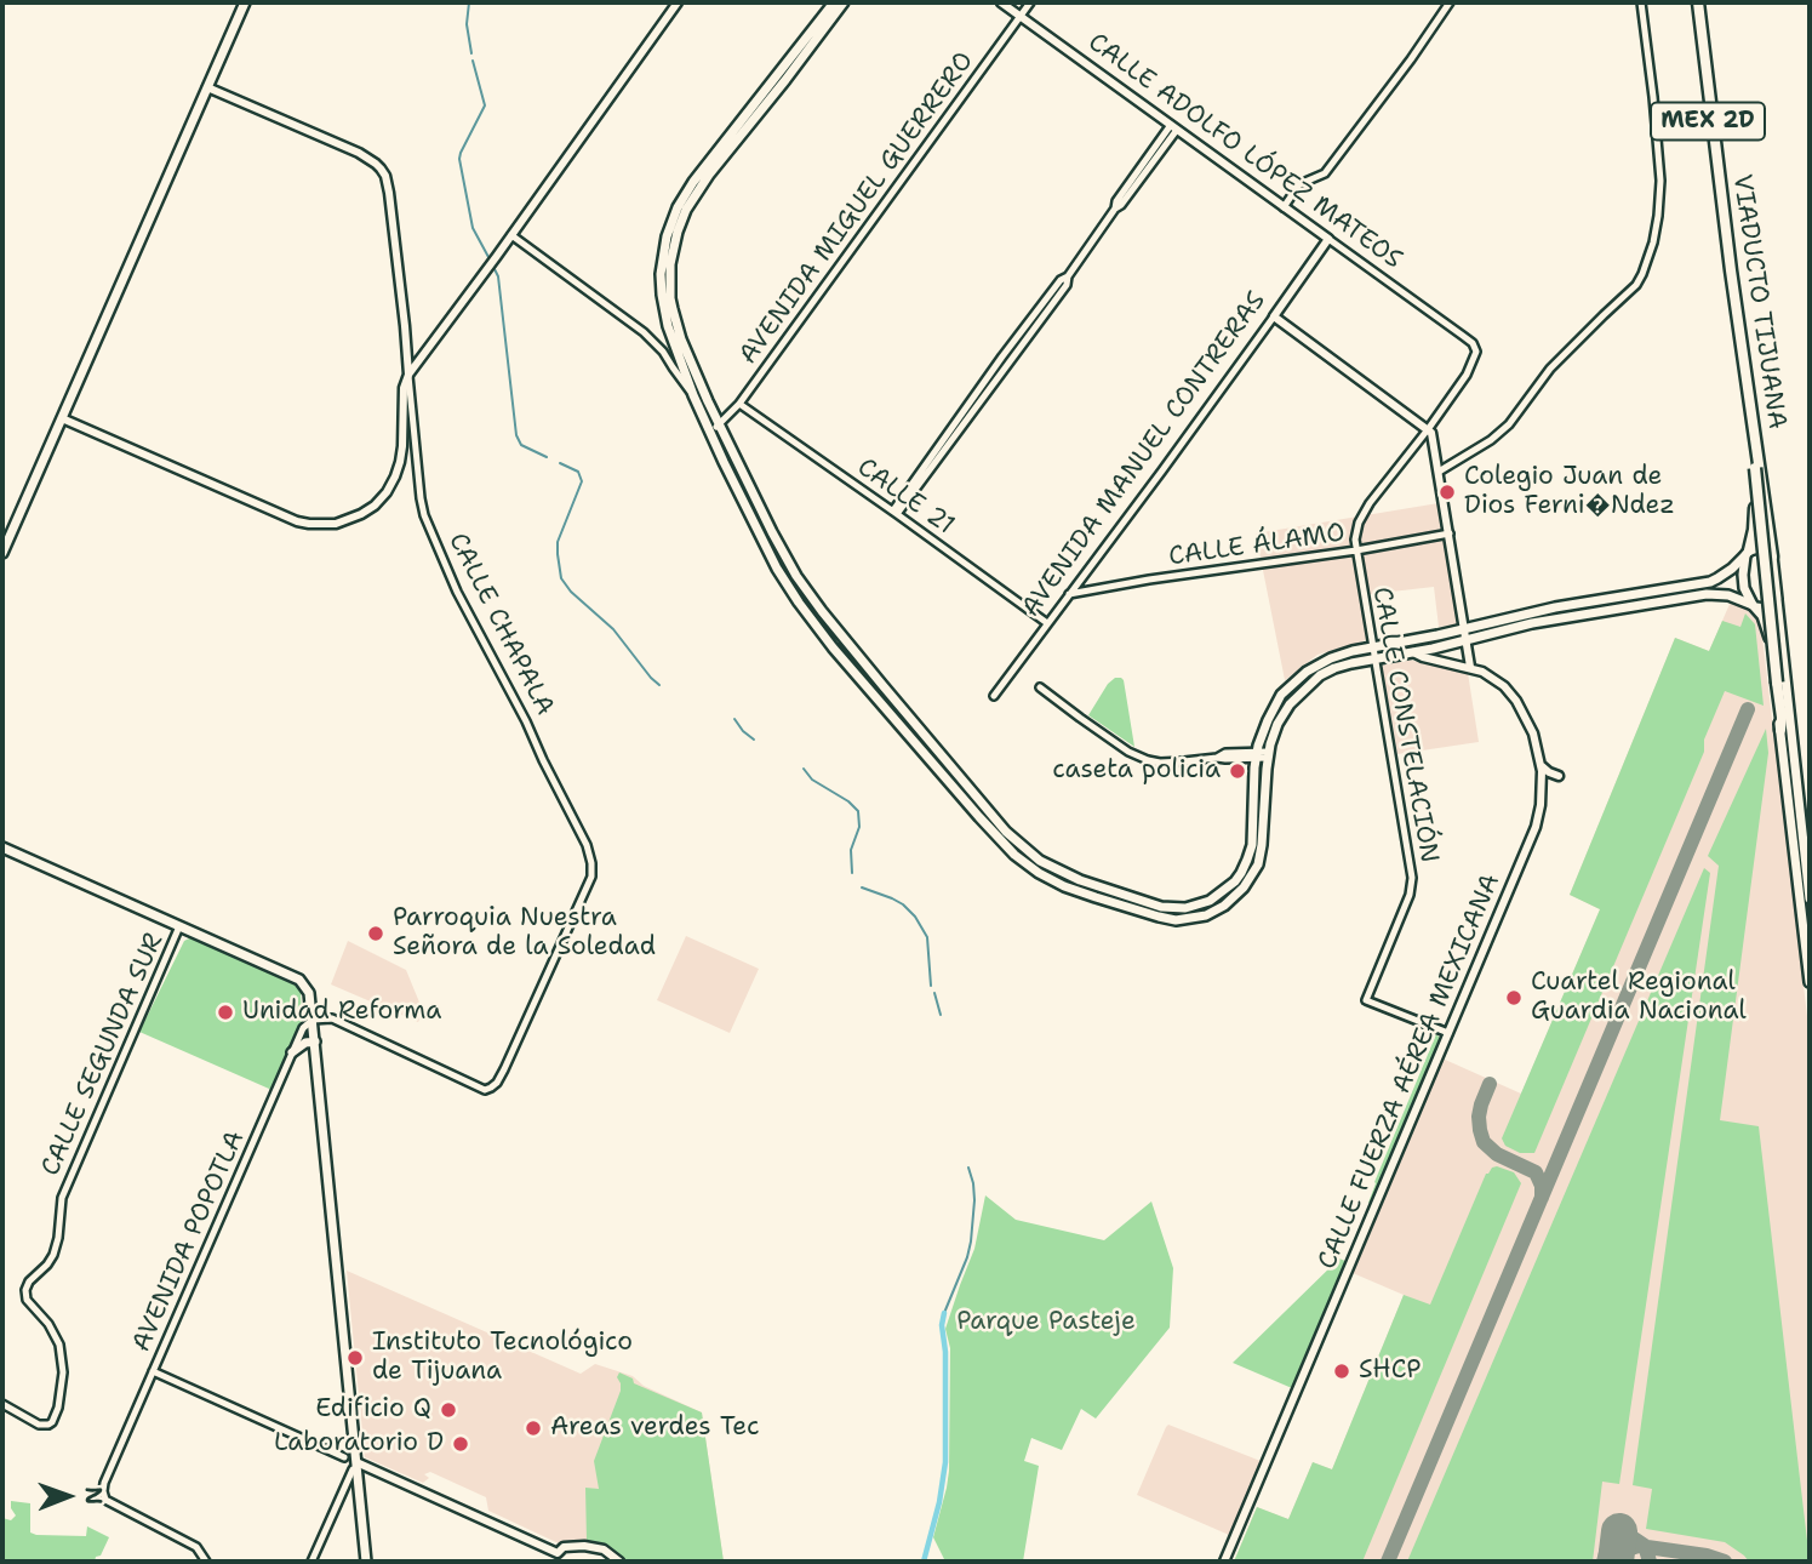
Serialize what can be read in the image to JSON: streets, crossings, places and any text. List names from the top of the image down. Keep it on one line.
{"streets":{"highway":["MEX 2D","VIADUCTO TIJUANA"],"main road":["CALLE ADOLFO LÓPEZ MATEOS","AVENIDA MANUEL CONTRERAS","CALLE CHAPALA","CALLE FUERZA AÉREA MEXICANA"],"street":["AVENIDA MIGUEL GUERRERO","CALLE 21","CALLE ÁLAMO","CALLE CONSTELACIÓN","CALLE SEGUNDA SUR","AVENIDA POPOTLA"]},"crossings":[["MEX 2D","VIADUCTO TIJUANA"],["CALLE ADOLFO LÓPEZ MATEOS","AVENIDA MIGUEL GUERRERO"],["CALLE ADOLFO LÓPEZ MATEOS","AVENIDA MANUEL CONTRERAS"],["AVENIDA MIGUEL GUERRERO","CALLE 21"],["AVENIDA MANUEL CONTRERAS","CALLE 21"],["AVENIDA MANUEL CONTRERAS","CALLE ÁLAMO"],["CALLE ÁLAMO","CALLE CONSTELACIÓN"],["CALLE CHAPALA","AVENIDA POPOTLA"],["CALLE CONSTELACIÓN","CALLE FUERZA AÉREA MEXICANA"]],"parks":["Parque Pasteje"],"places":["Colegio Juan de Dios Ferni�Ndez","caseta policia","Parroquia Nuestra Señora de la Soledad","Cuartel Regional Guardia Nacional","Unidad Reforma","Instituto Tecnológico de Tijuana","SHCP","Edificio Q","Areas verdes Tec","Laboratorio D"],"north":"right"}
